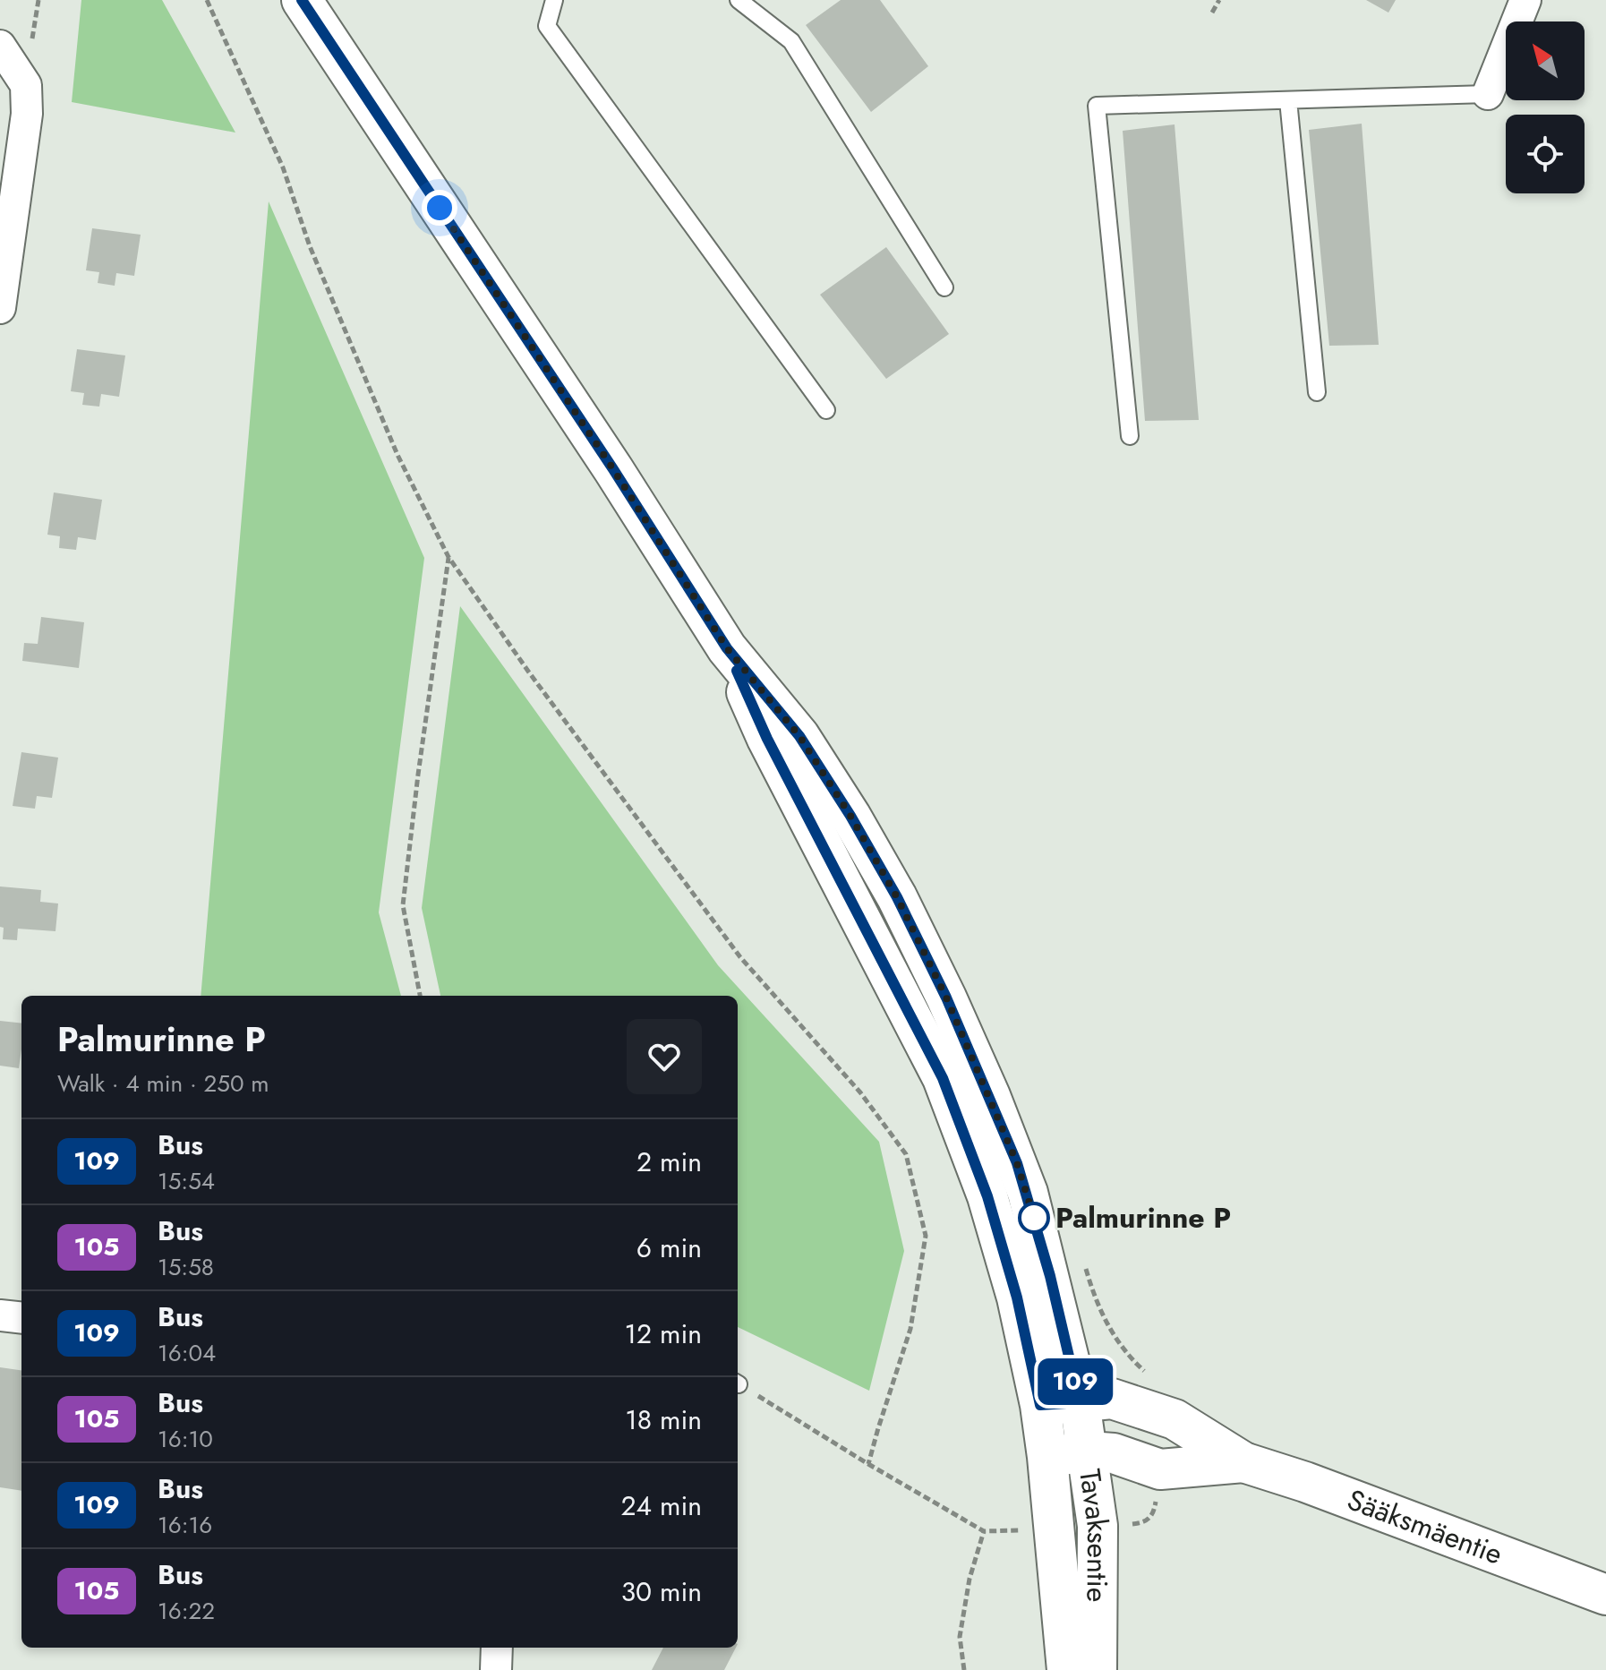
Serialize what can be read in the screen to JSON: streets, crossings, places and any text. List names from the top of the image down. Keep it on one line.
{"streets":{"main road":["Sääksmäentie","Tavaksentie"]},"crossings":[["Sääksmäentie","Tavaksentie"]],"places":["Palmurinne P"],"lines":["bus line 109"],"north":"top left","page":{"on_map":"109","heading":["Palmurinne P","Walk · 4 min · 250 m"],"list":[{"mark":"109","name":"Bus","note":"15:54","value":"2 min"},{"mark":"105","name":"Bus","note":"15:58","value":"6 min"},{"mark":"109","name":"Bus","note":"16:04","value":"12 min"},{"mark":"105","name":"Bus","note":"16:10","value":"18 min"},{"mark":"109","name":"Bus","note":"16:16","value":"24 min"},{"mark":"105","name":"Bus","note":"16:22","value":"30 min"}]}}
